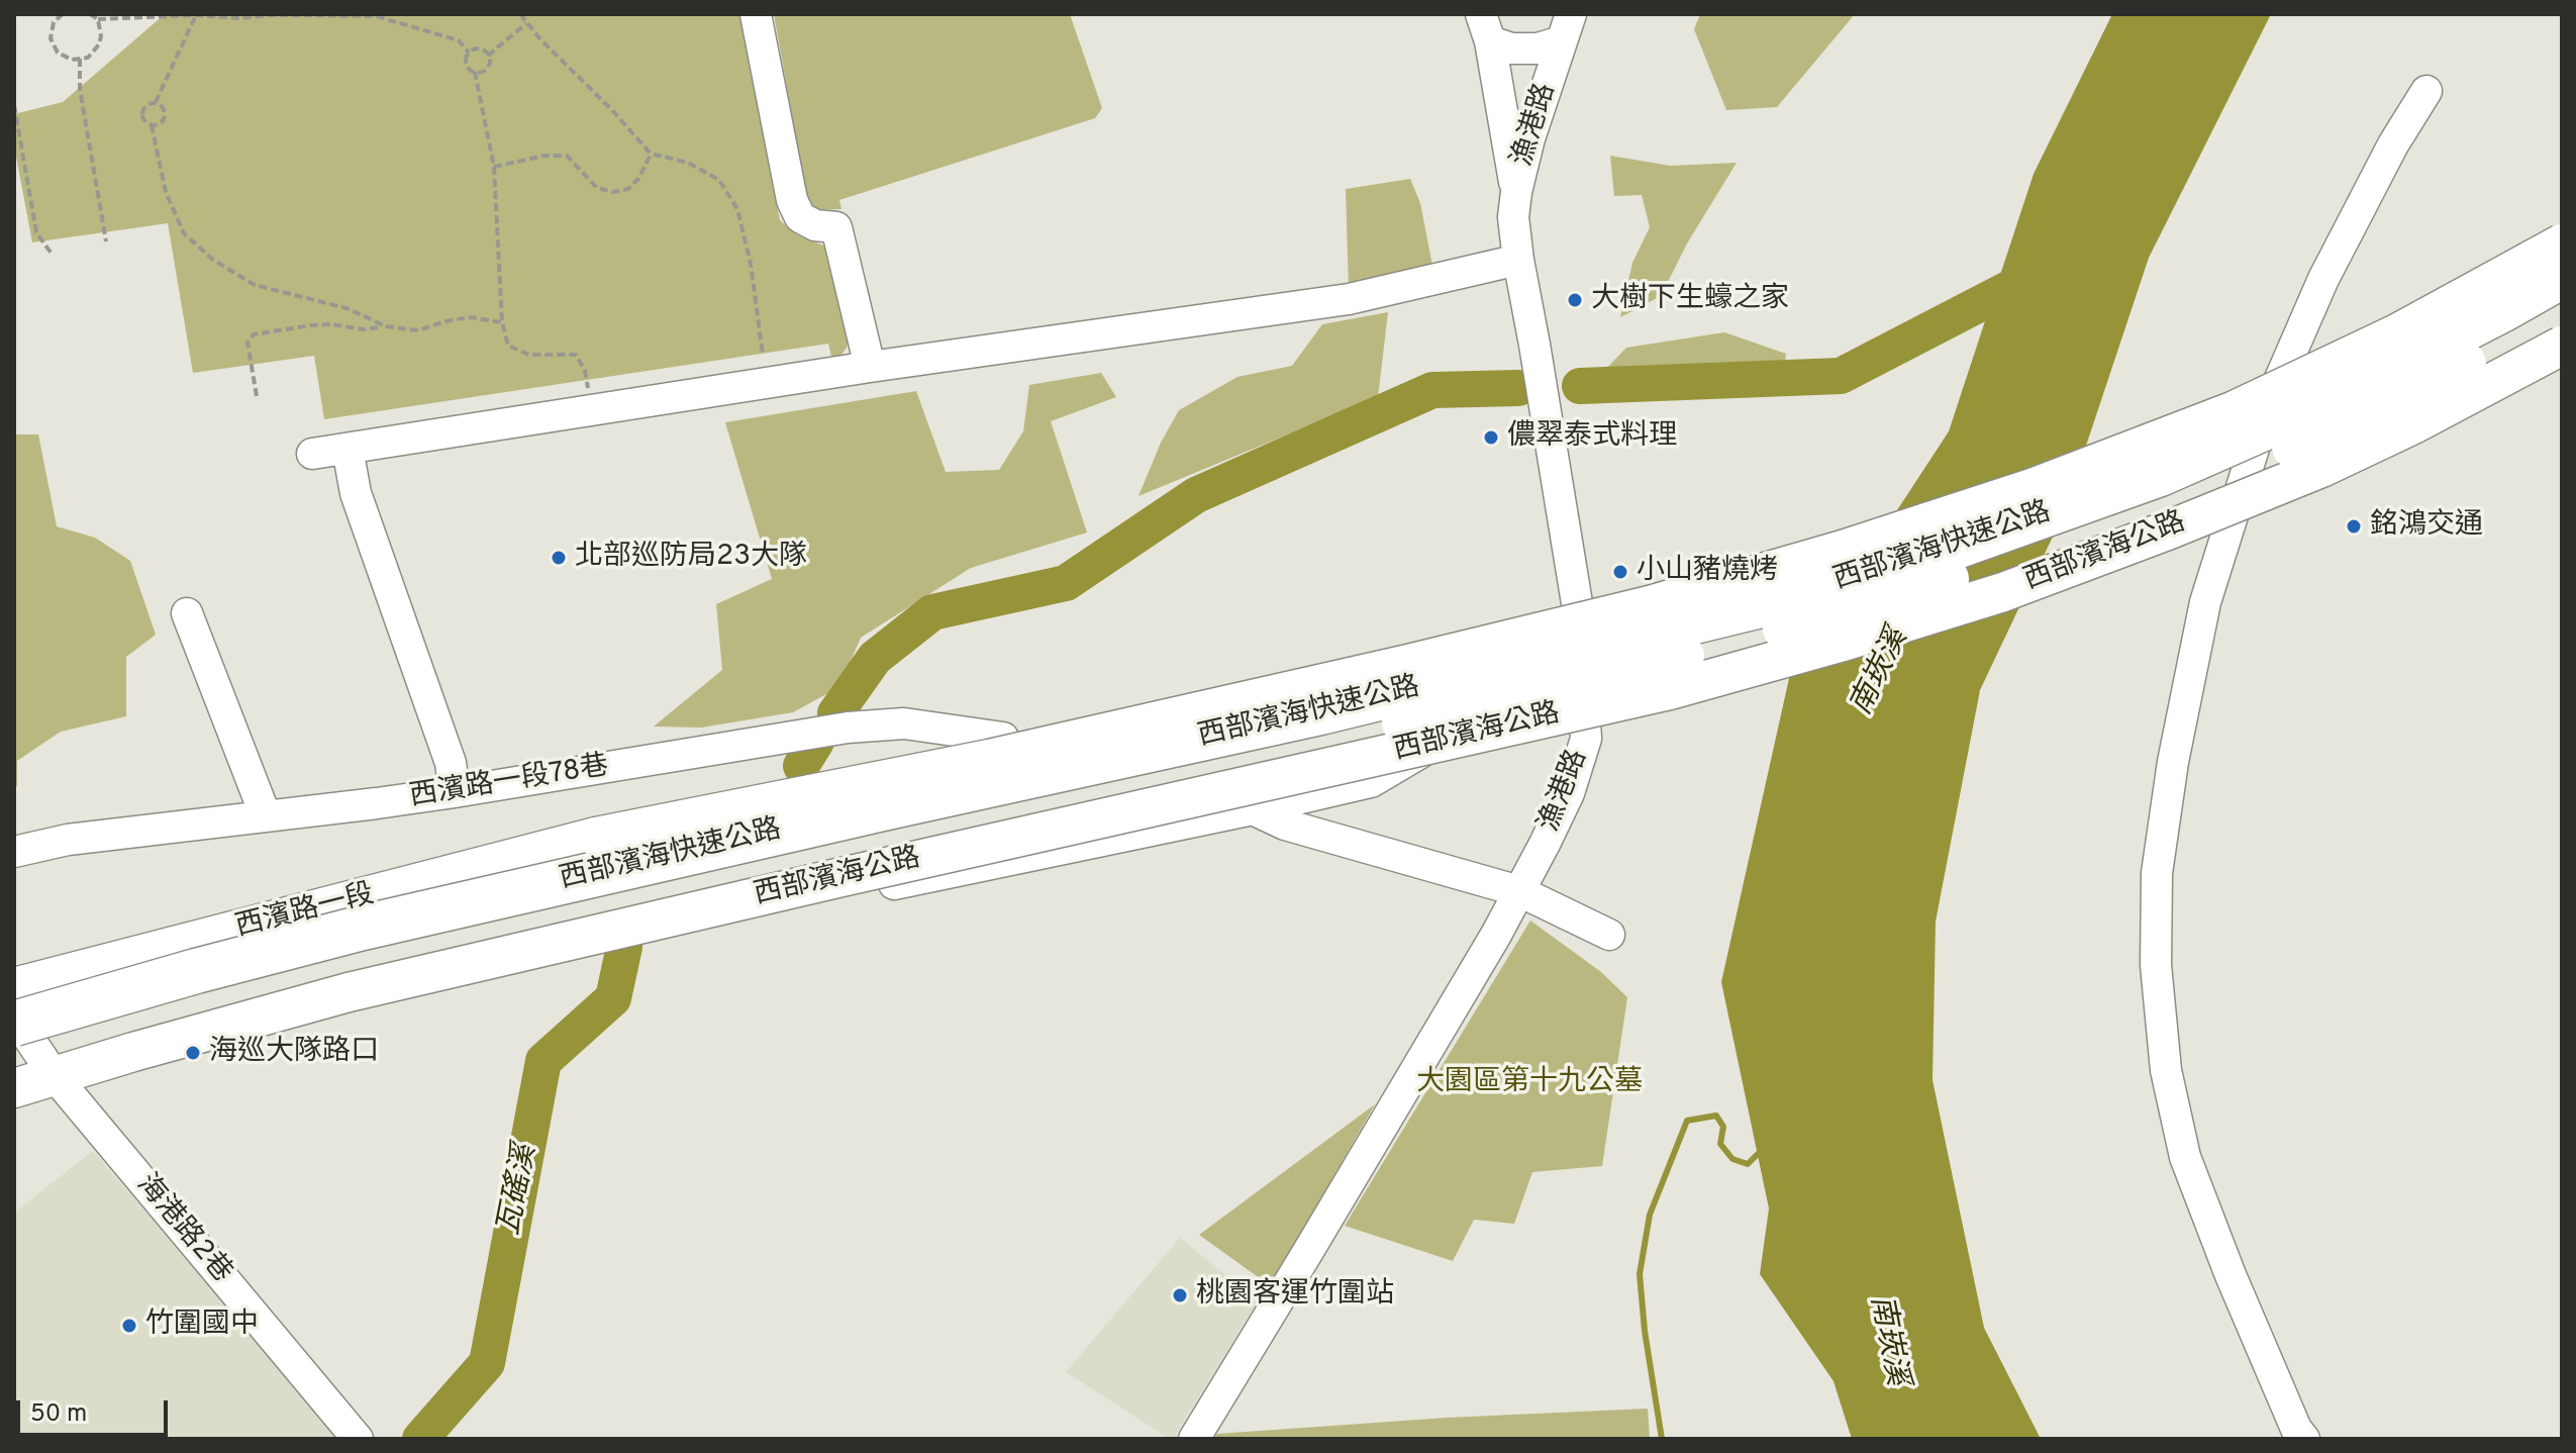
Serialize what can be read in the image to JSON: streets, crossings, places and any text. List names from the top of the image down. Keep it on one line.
{"streets":{"highway":["西部濱海快速公路"],"main road":["西部濱海公路","西濱路一段"],"street":["漁港路","西濱路一段78巷","海港路2巷"]},"water":["南崁溪","瓦磘溪"],"parks":["大園區第十九公墓"],"places":["大樹下生蠔之家","儂翠泰式料理","銘鴻交通","北部巡防局23大隊","小山豬燒烤","海巡大隊路口","桃園客運竹圍站","竹圍國中"],"scale_bar":"50 m"}
